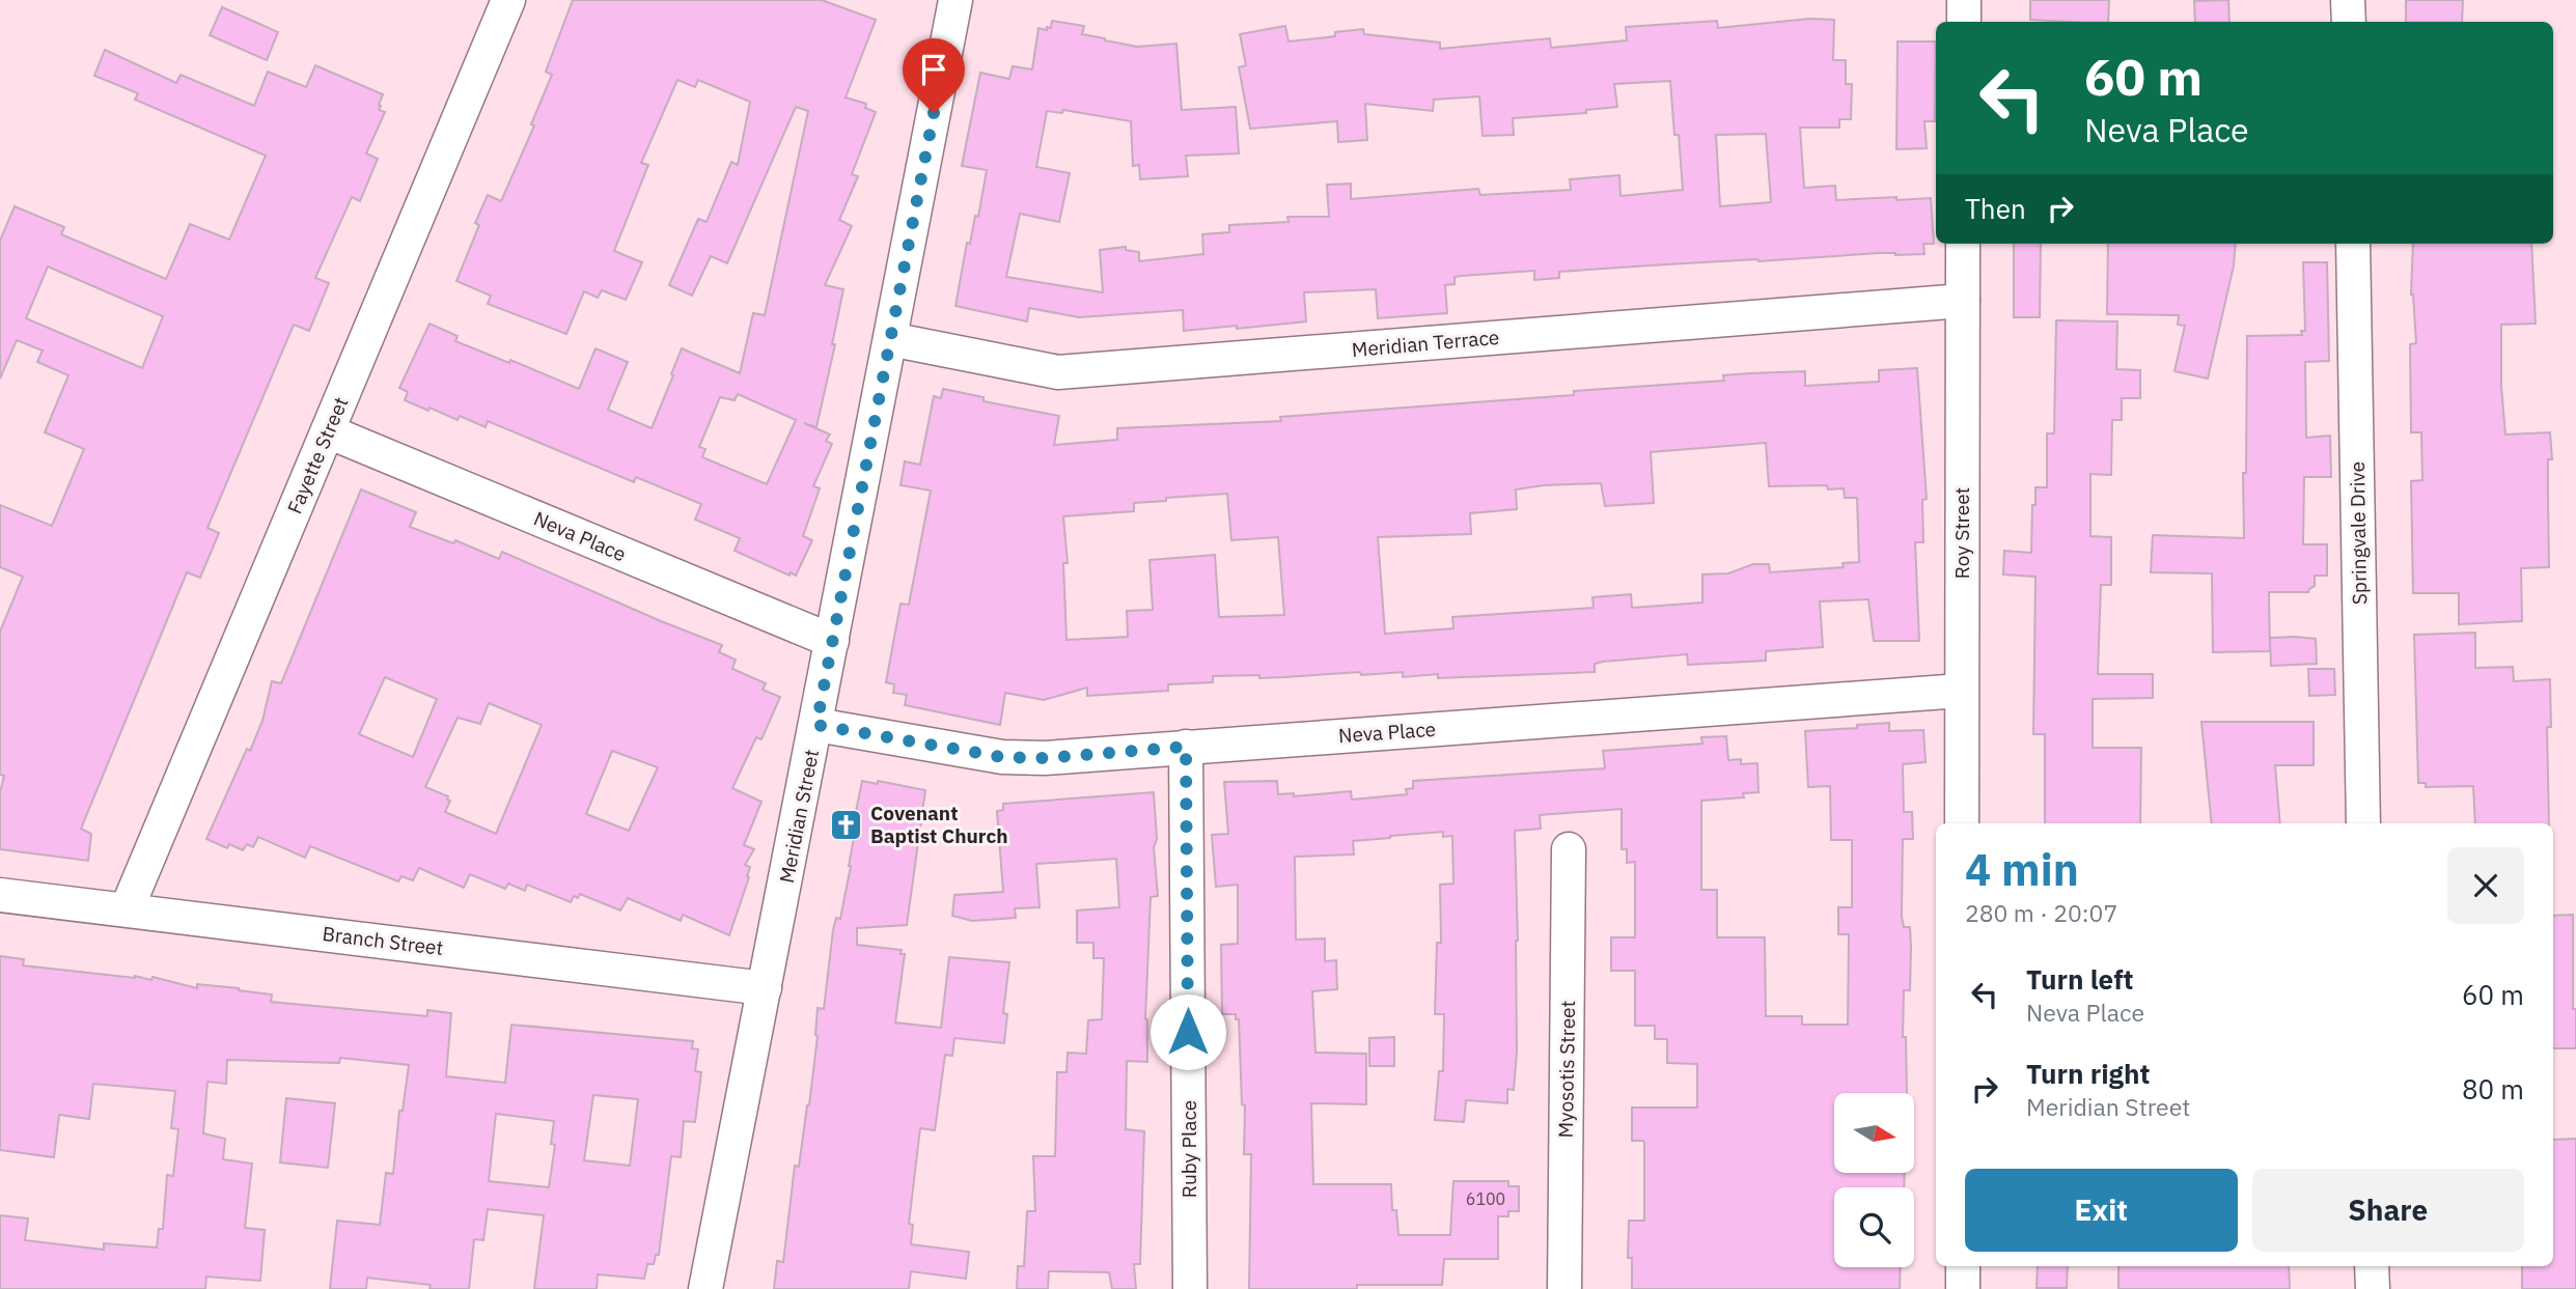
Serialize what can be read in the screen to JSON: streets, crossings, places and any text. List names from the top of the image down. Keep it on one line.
{"streets":{"street":["Meridian Terrace","Fayette Street","Roy Street","Springvale Drive","Neva Place","Meridian Street","Branch Street","Myosotis Street","Ruby Place"]},"crossings":[["Meridian Terrace","Roy Street"],["Meridian Terrace","Meridian Street"],["Fayette Street","Neva Place"],["Fayette Street","Branch Street"],["Roy Street","Neva Place"],["Neva Place","Meridian Street"],["Neva Place","Ruby Place"],["Meridian Street","Branch Street"]],"places":{"church":["Covenant Baptist Church"]},"house_numbers":["6100"],"north":"right","page":{"turn":["60 m","Neva Place"],"then":"Then","heading":["4 min","280 m · 20:07"],"list":[{"name":"Turn left","note":"Neva Place","value":"60 m"},{"name":"Turn right","note":"Meridian Street","value":"80 m"}],"buttons":["Exit","Share"]}}
